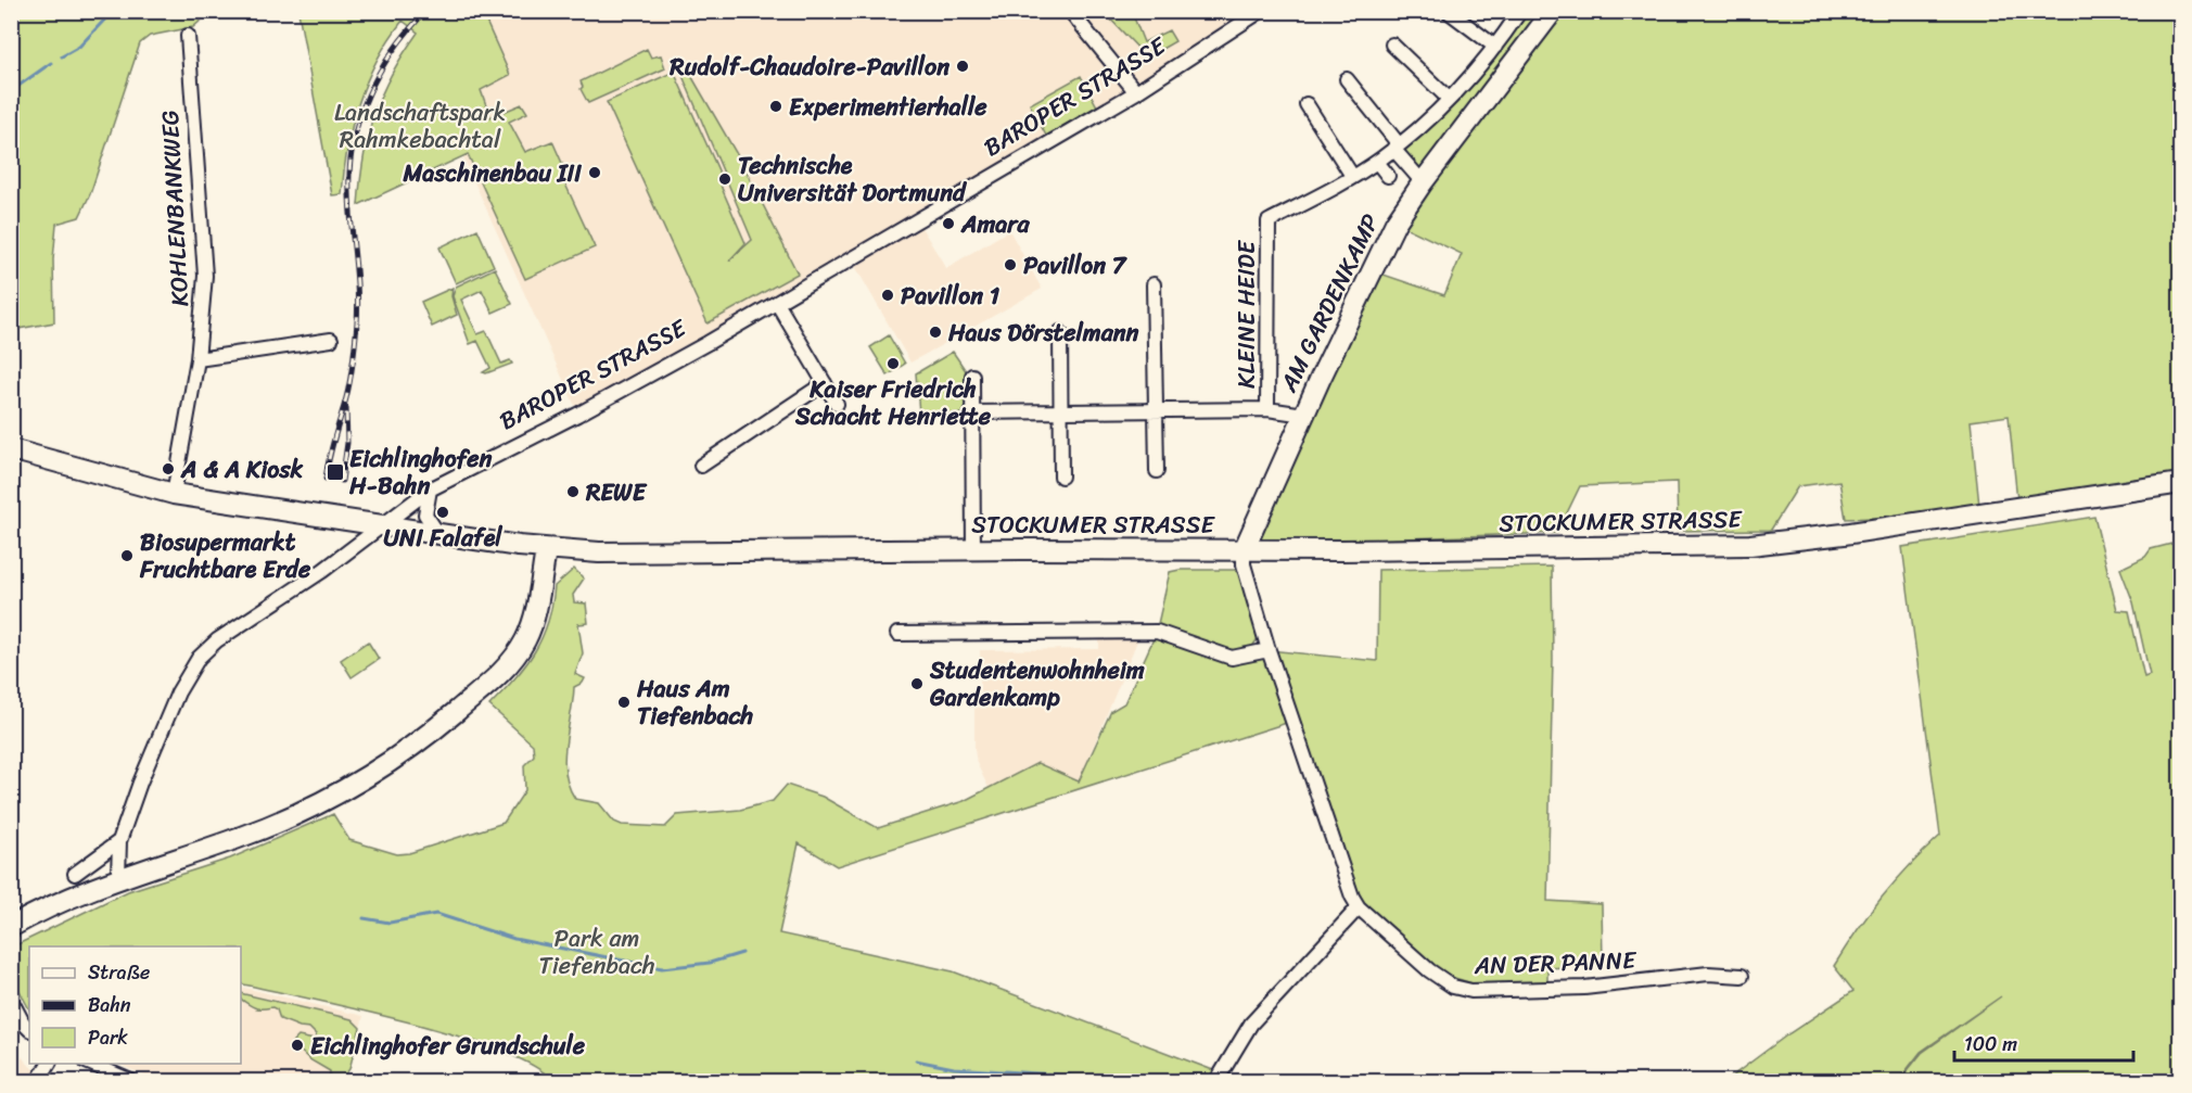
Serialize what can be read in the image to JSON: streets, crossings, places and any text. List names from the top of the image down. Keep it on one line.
{"streets":{"main road":["AM GARDENKAMP","STOCKUMER STRASSE"],"street":["BAROPER STRASSE","KOHLENBANKWEG","KLEINE HEIDE","AN DER PANNE"]},"crossings":[["BAROPER STRASSE","STOCKUMER STRASSE"],["KOHLENBANKWEG","STOCKUMER STRASSE"],["AM GARDENKAMP","KLEINE HEIDE"],["AM GARDENKAMP","STOCKUMER STRASSE"]],"parks":["Landschaftspark Rahmkebachtal","Park am Tiefenbach"],"places":{"other":["Rudolf-Chaudoire-Pavillon","Experimentierhalle","Maschinenbau III","Technische Universität Dortmund","Amara","Pavillon 7","Pavillon 1","Haus Dörstelmann","Kaiser Friedrich Schacht Henriette","A & A Kiosk","REWE","UNI Falafel","Biosupermarkt Fruchtbare Erde","Studentenwohnheim Gardenkamp","Haus Am Tiefenbach","Eichlinghofer Grundschule"],"transit":["Eichlinghofen H-Bahn"]},"legend":["Straße","Bahn","Park"],"scale_bar":"100 m"}
